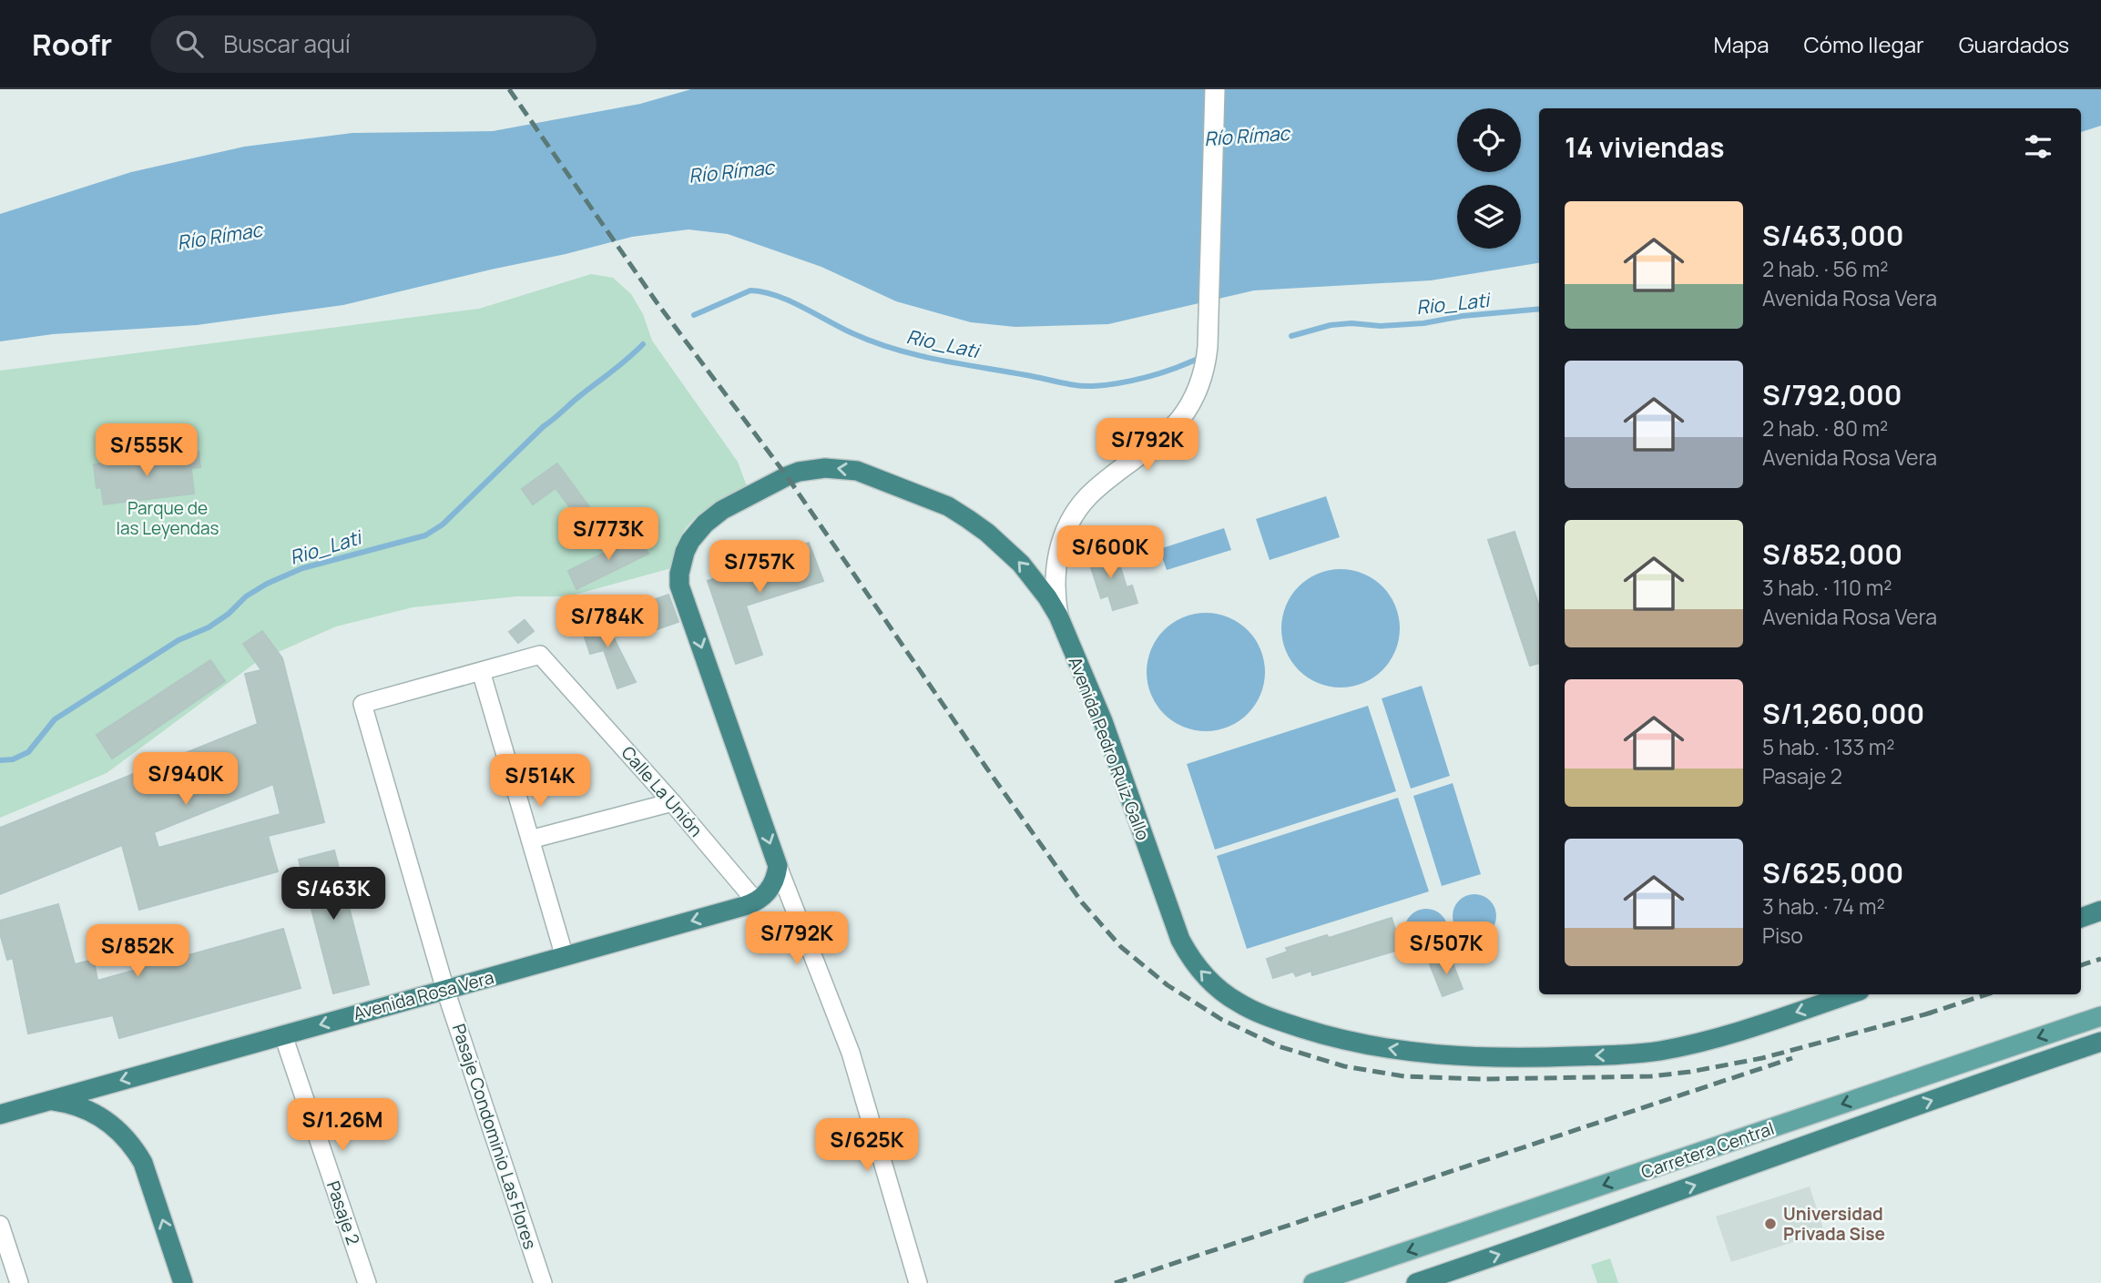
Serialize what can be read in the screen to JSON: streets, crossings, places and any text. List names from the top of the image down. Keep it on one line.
{"streets":{"highway":["Avenida Pedro Ruiz Gallo","Avenida Rosa Vera","Carretera Central"],"street":["Calle La Unión","Pasaje Condominio Las Flores","Pasaje 2"]},"crossings":[["Calle La Unión","Avenida Rosa Vera"],["Calle La Unión","Pasaje Condominio Las Flores"],["Avenida Rosa Vera","Pasaje Condominio Las Flores"],["Avenida Rosa Vera","Pasaje 2"]],"one_way":["Avenida Rosa Vera"],"water":["Río Rímac","Rio_Lati"],"parks":["Parque de las Leyendas"],"places":["Universidad Privada Sise"],"page":{"header":"Roofr","search":"Buscar aquí","nav":["Mapa","Cómo llegar","Guardados"],"heading":"14 viviendas","list":[{"name":"S/463,000","note":"2 hab. · 56 m² · Avenida Rosa Vera"},{"name":"S/792,000","note":"2 hab. · 80 m² · Avenida Rosa Vera"},{"name":"S/852,000","note":"3 hab. · 110 m² · Avenida Rosa Vera"},{"name":"S/1,260,000","note":"5 hab. · 133 m² · Pasaje 2"},{"name":"S/625,000","note":"3 hab. · 74 m² · Piso"}],"price":["S/792K","S/555K","S/773K","S/600K","S/757K","S/784K","S/940K","S/514K","S/463K","S/792K","S/507K","S/852K","S/1.26M","S/625K"]}}
